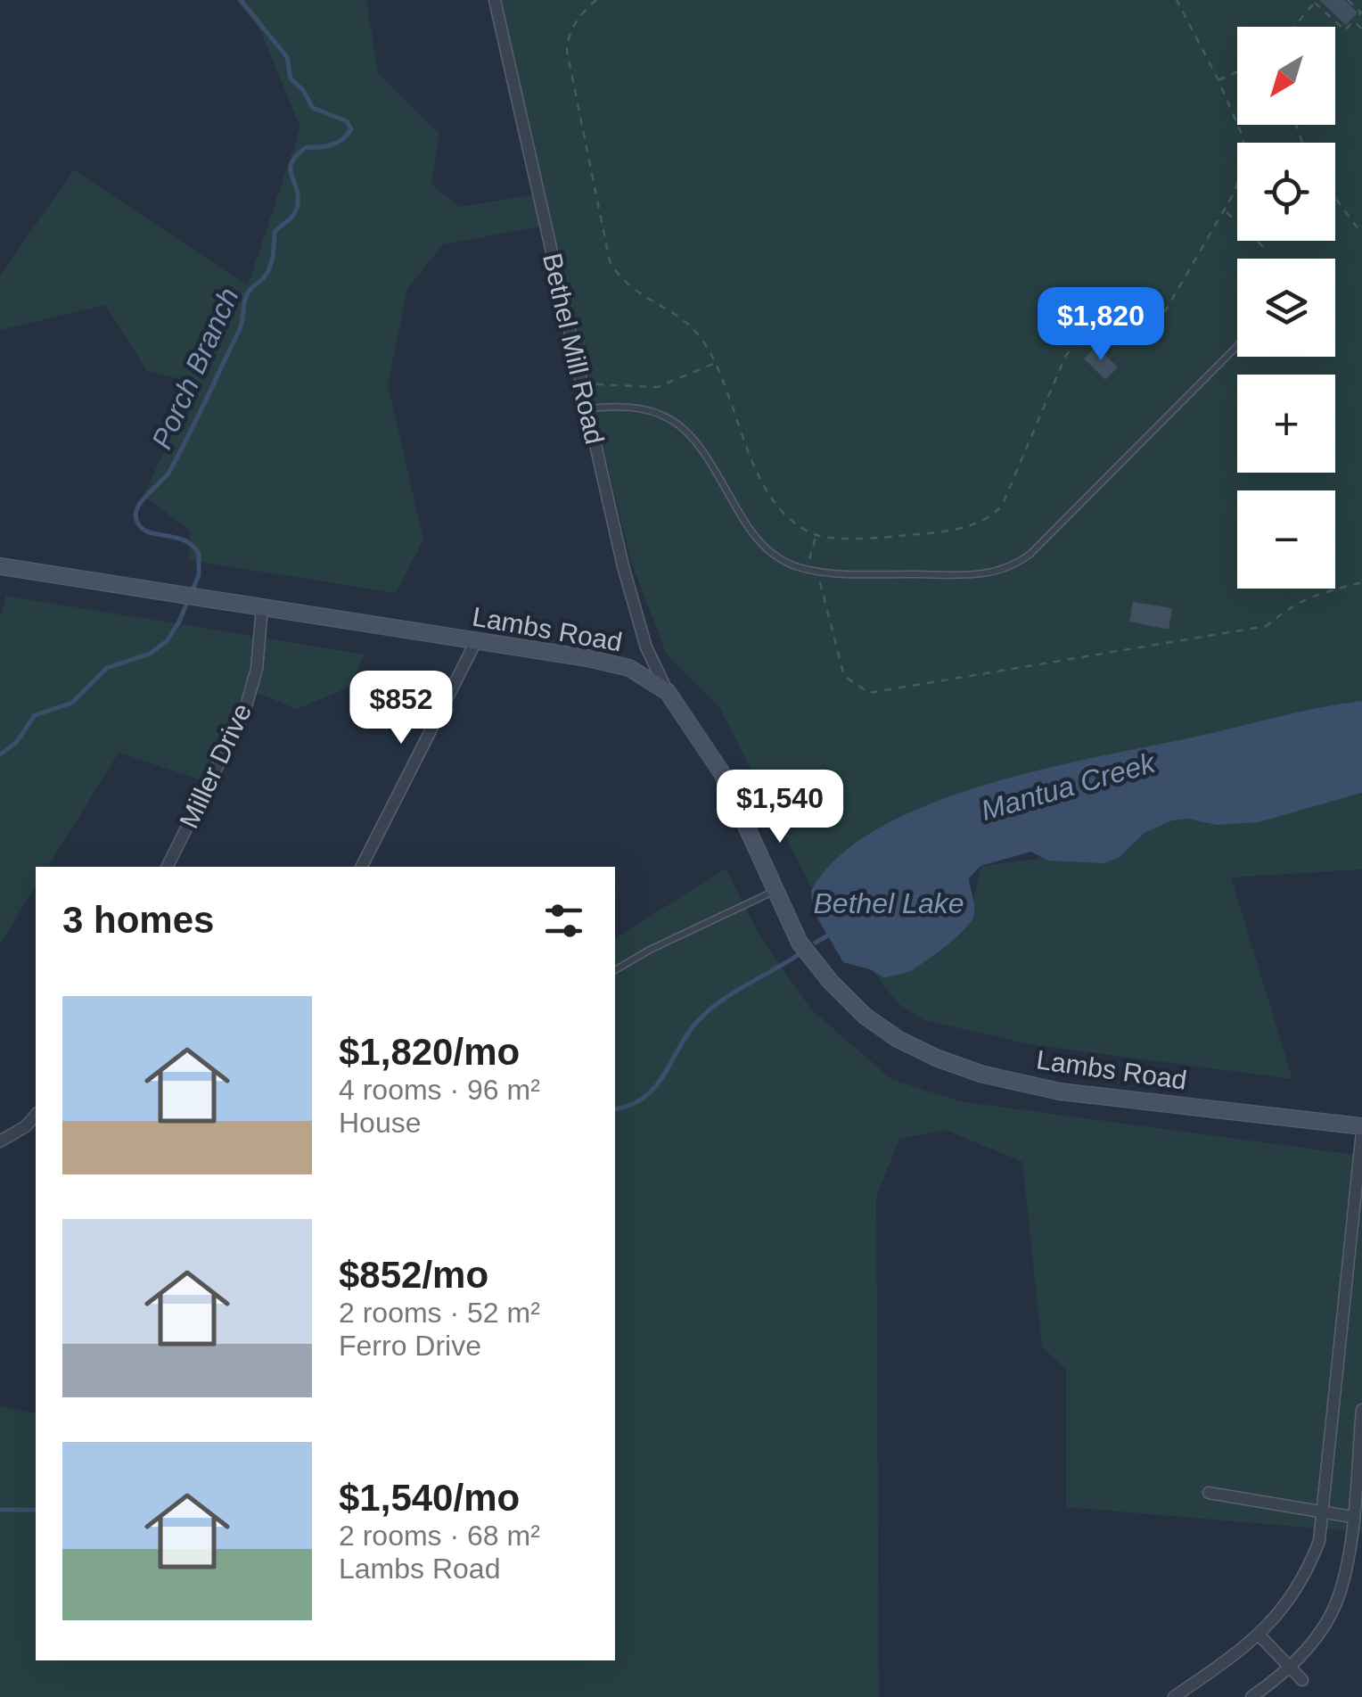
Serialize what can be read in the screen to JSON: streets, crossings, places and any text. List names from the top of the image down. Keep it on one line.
{"streets":{"main road":["Lambs Road"],"street":["Bethel Mill Road","Miller Drive"]},"crossings":[["Bethel Mill Road","Lambs Road"],["Lambs Road","Miller Drive"]],"water":["Porch Branch","Mantua Creek","Bethel Lake"],"north":"bottom left","page":{"map_buttons":["+","−"],"price":["$1,820","$852","$1,540"],"heading":"3 homes","list":[{"name":"$1,820/mo","note":"4 rooms · 96 m² · House"},{"name":"$852/mo","note":"2 rooms · 52 m² · Ferro Drive"},{"name":"$1,540/mo","note":"2 rooms · 68 m² · Lambs Road"}]}}
